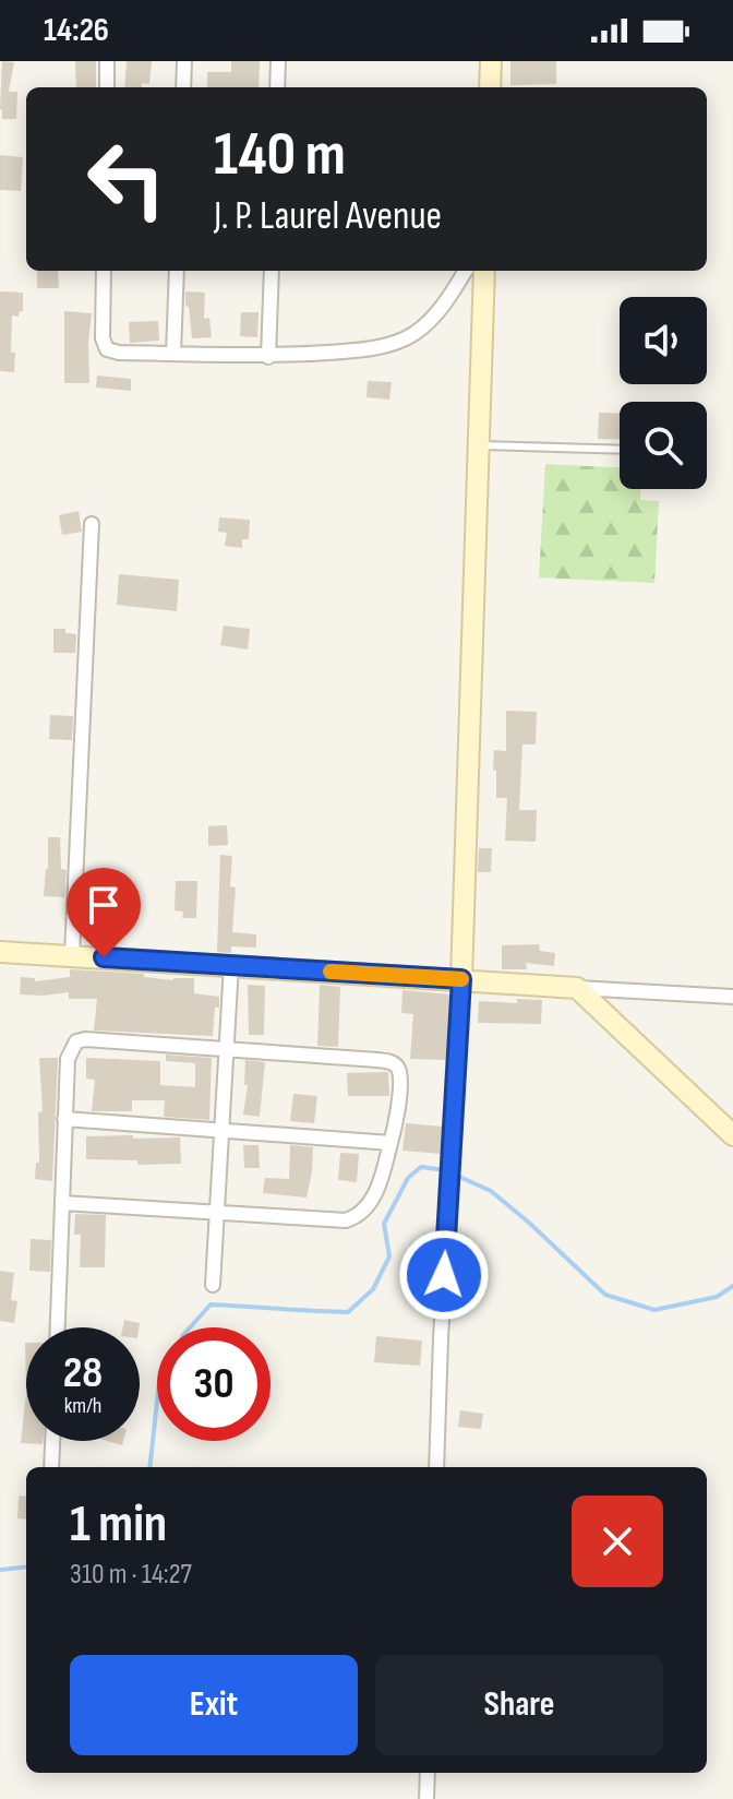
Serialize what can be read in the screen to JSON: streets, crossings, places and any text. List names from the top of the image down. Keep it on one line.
{"page":{"status":"14:26","turn":["140 m","J. P. Laurel Avenue"],"speed":"28 km/h","limit":"30","heading":["1 min","310 m · 14:27"],"buttons":["Exit","Share"]}}
